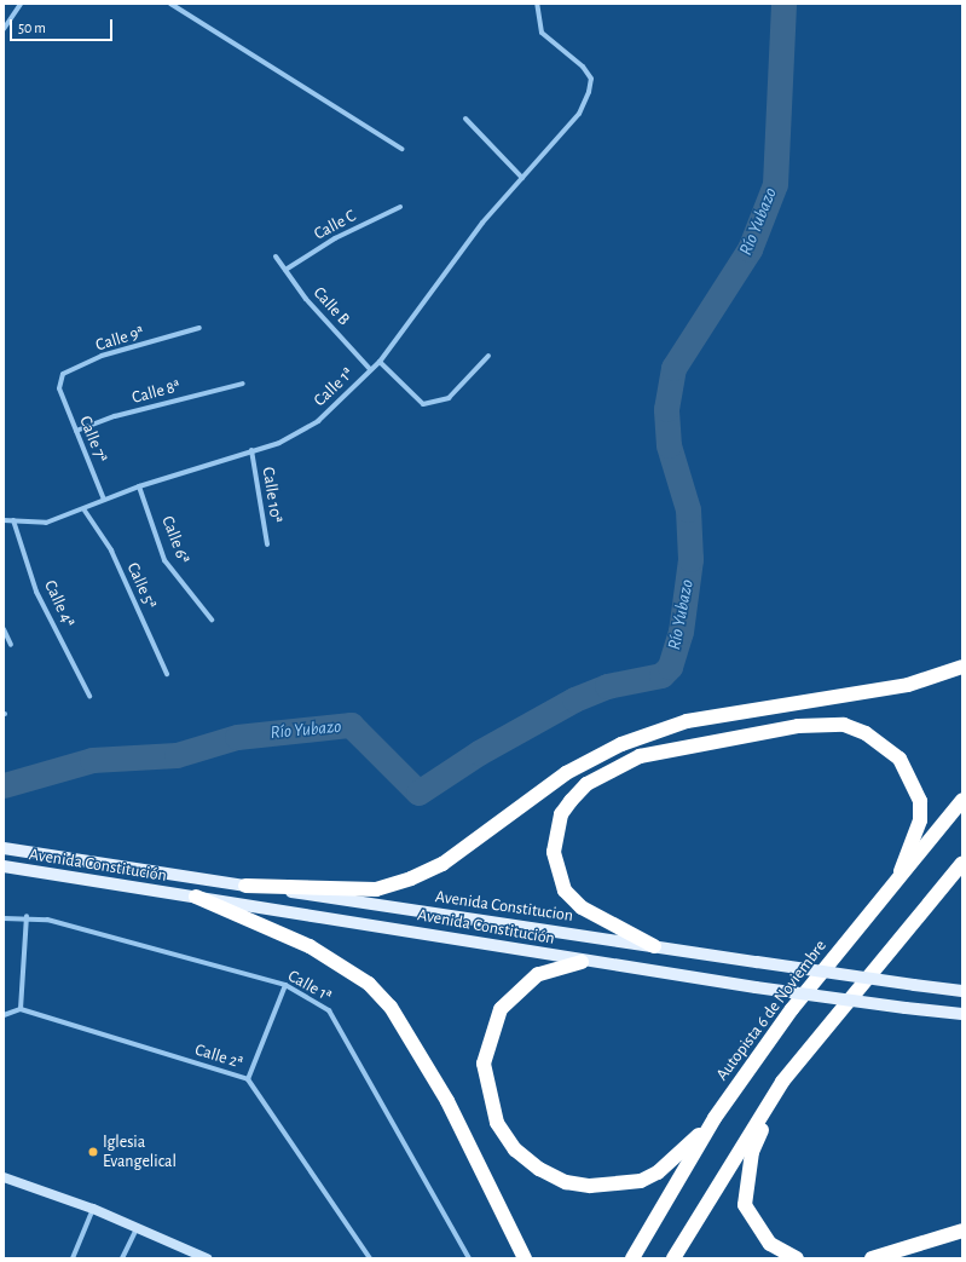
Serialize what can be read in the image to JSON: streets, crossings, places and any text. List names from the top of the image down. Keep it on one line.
{"streets":{"highway":["Autopista 6 de Noviembre"],"main road":["Avenida Constitución","Avenida Constitucion"],"street":["Calle C","Calle B","Calle 9ª","Calle 1ª","Calle 8ª","Calle 7ª","Calle 10ª","Calle 6ª","Calle 5ª","Calle 4ª","Calle 2ª"]},"crossings":[["Calle C","Calle B"],["Calle B","Calle 1ª"],["Calle 9ª","Calle 7ª"],["Calle 1ª","Calle 7ª"],["Calle 1ª","Calle 10ª"],["Calle 1ª","Calle 6ª"],["Calle 1ª","Calle 5ª"],["Calle 1ª","Calle 4ª"],["Calle 8ª","Calle 7ª"]],"water":["Río Yubazo"],"places":["Iglesia Evangelical"],"scale_bar":"50 m"}
